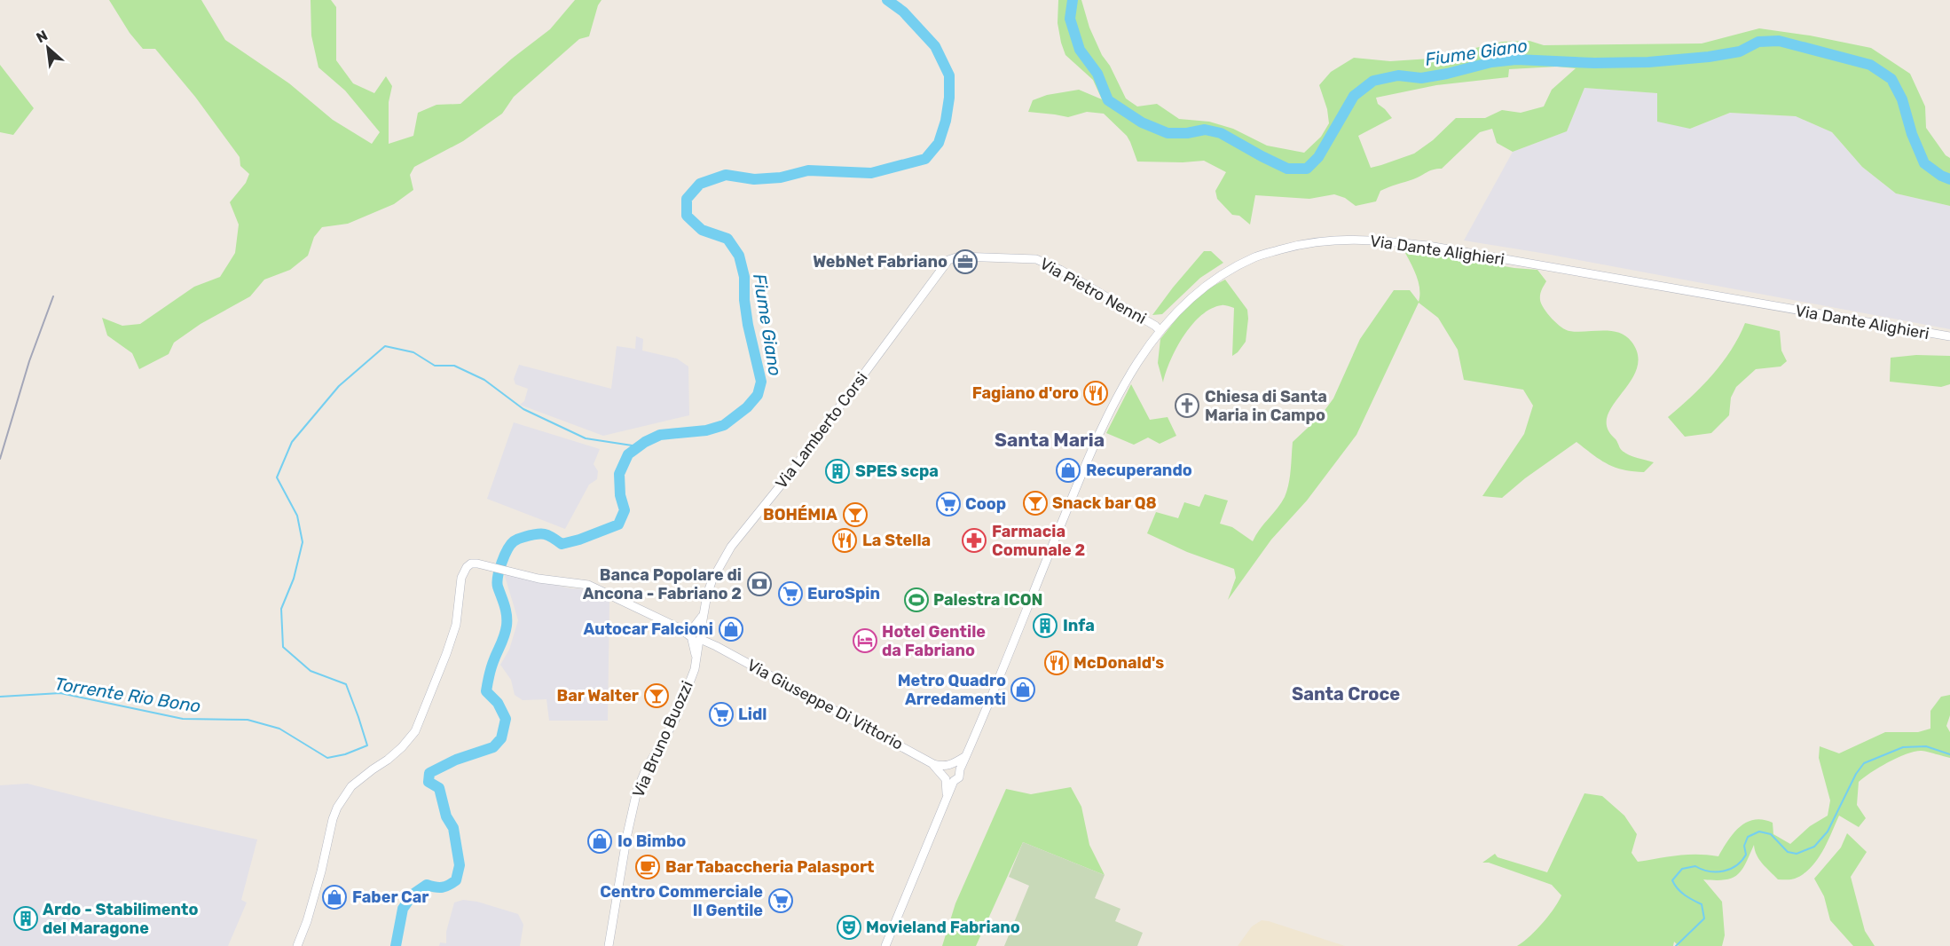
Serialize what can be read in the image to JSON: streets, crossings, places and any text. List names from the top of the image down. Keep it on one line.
{"streets":{"main road":["Via Dante Alighieri","Via Pietro Nenni","Via Lamberto Corsi","Via Giuseppe Di Vittorio","Via Bruno Buozzi"]},"crossings":[["Via Dante Alighieri","Via Pietro Nenni"],["Via Dante Alighieri","Via Giuseppe Di Vittorio"],["Via Pietro Nenni","Via Lamberto Corsi"],["Via Lamberto Corsi","Via Giuseppe Di Vittorio"]],"districts":["Santa Maria","Santa Croce"],"water":["Fiume Giano","Torrente Rio Bono"],"places":{"office":["WebNet Fabriano"],"restaurant":["Fagiano d'oro","La Stella","McDonald's"],"church":["Chiesa di Santa Maria in Campo"],"shop":["Recuperando","Autocar Falcioni","Metro Quadro Arredamenti","Io Bimbo","Faber Car"],"building":["SPES scpa","Infa","Ardo - Stabilimento del Maragone"],"bar":["Snack bar Q8","BOHÉMIA","Bar Walter"],"supermarket":["Coop","EuroSpin","Lidl","Centro Commerciale Il Gentile"],"pharmacy":["Farmacia Comunale 2"],"bank":["Banca Popolare di Ancona - Fabriano 2"],"sports":["Palestra ICON"],"hotel":["Hotel Gentile da Fabriano"],"cafe":["Bar Tabaccheria Palasport"],"theatre":["Movieland Fabriano"]},"north":"top left"}
